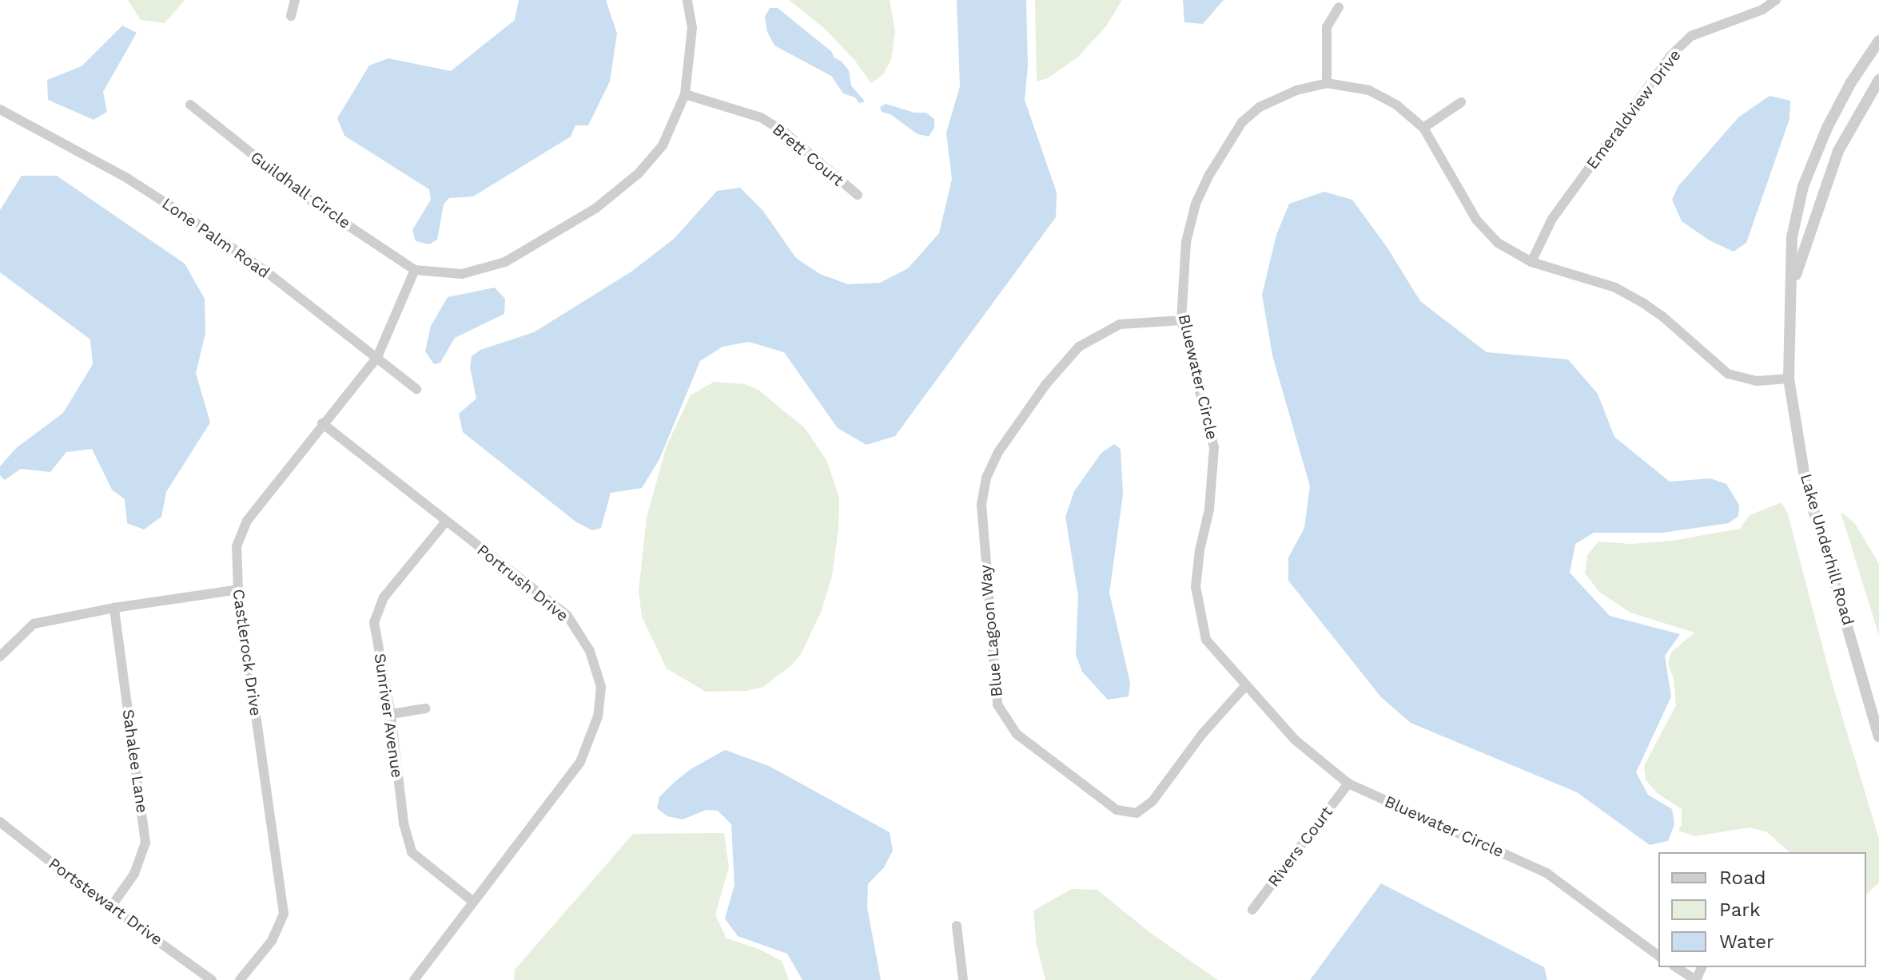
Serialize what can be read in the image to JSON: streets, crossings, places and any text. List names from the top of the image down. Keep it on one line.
{"streets":{"street":["Emeraldview Drive","Brett Court","Guildhall Circle","Lone Palm Road","Bluewater Circle","Lake Underhill Road","Portrush Drive","Blue Lagoon Way","Castlerock Drive","Sunriver Avenue","Sahalee Lane","Rivers Court","Portstewart Drive"]},"crossings":[["Emeraldview Drive","Bluewater Circle"],["Brett Court","Guildhall Circle"],["Lone Palm Road","Castlerock Drive"],["Bluewater Circle","Lake Underhill Road"],["Bluewater Circle","Blue Lagoon Way"],["Bluewater Circle","Rivers Court"],["Portrush Drive","Castlerock Drive"],["Portrush Drive","Sunriver Avenue"],["Sahalee Lane","Portstewart Drive"]],"legend":["Road","Park","Water"]}
